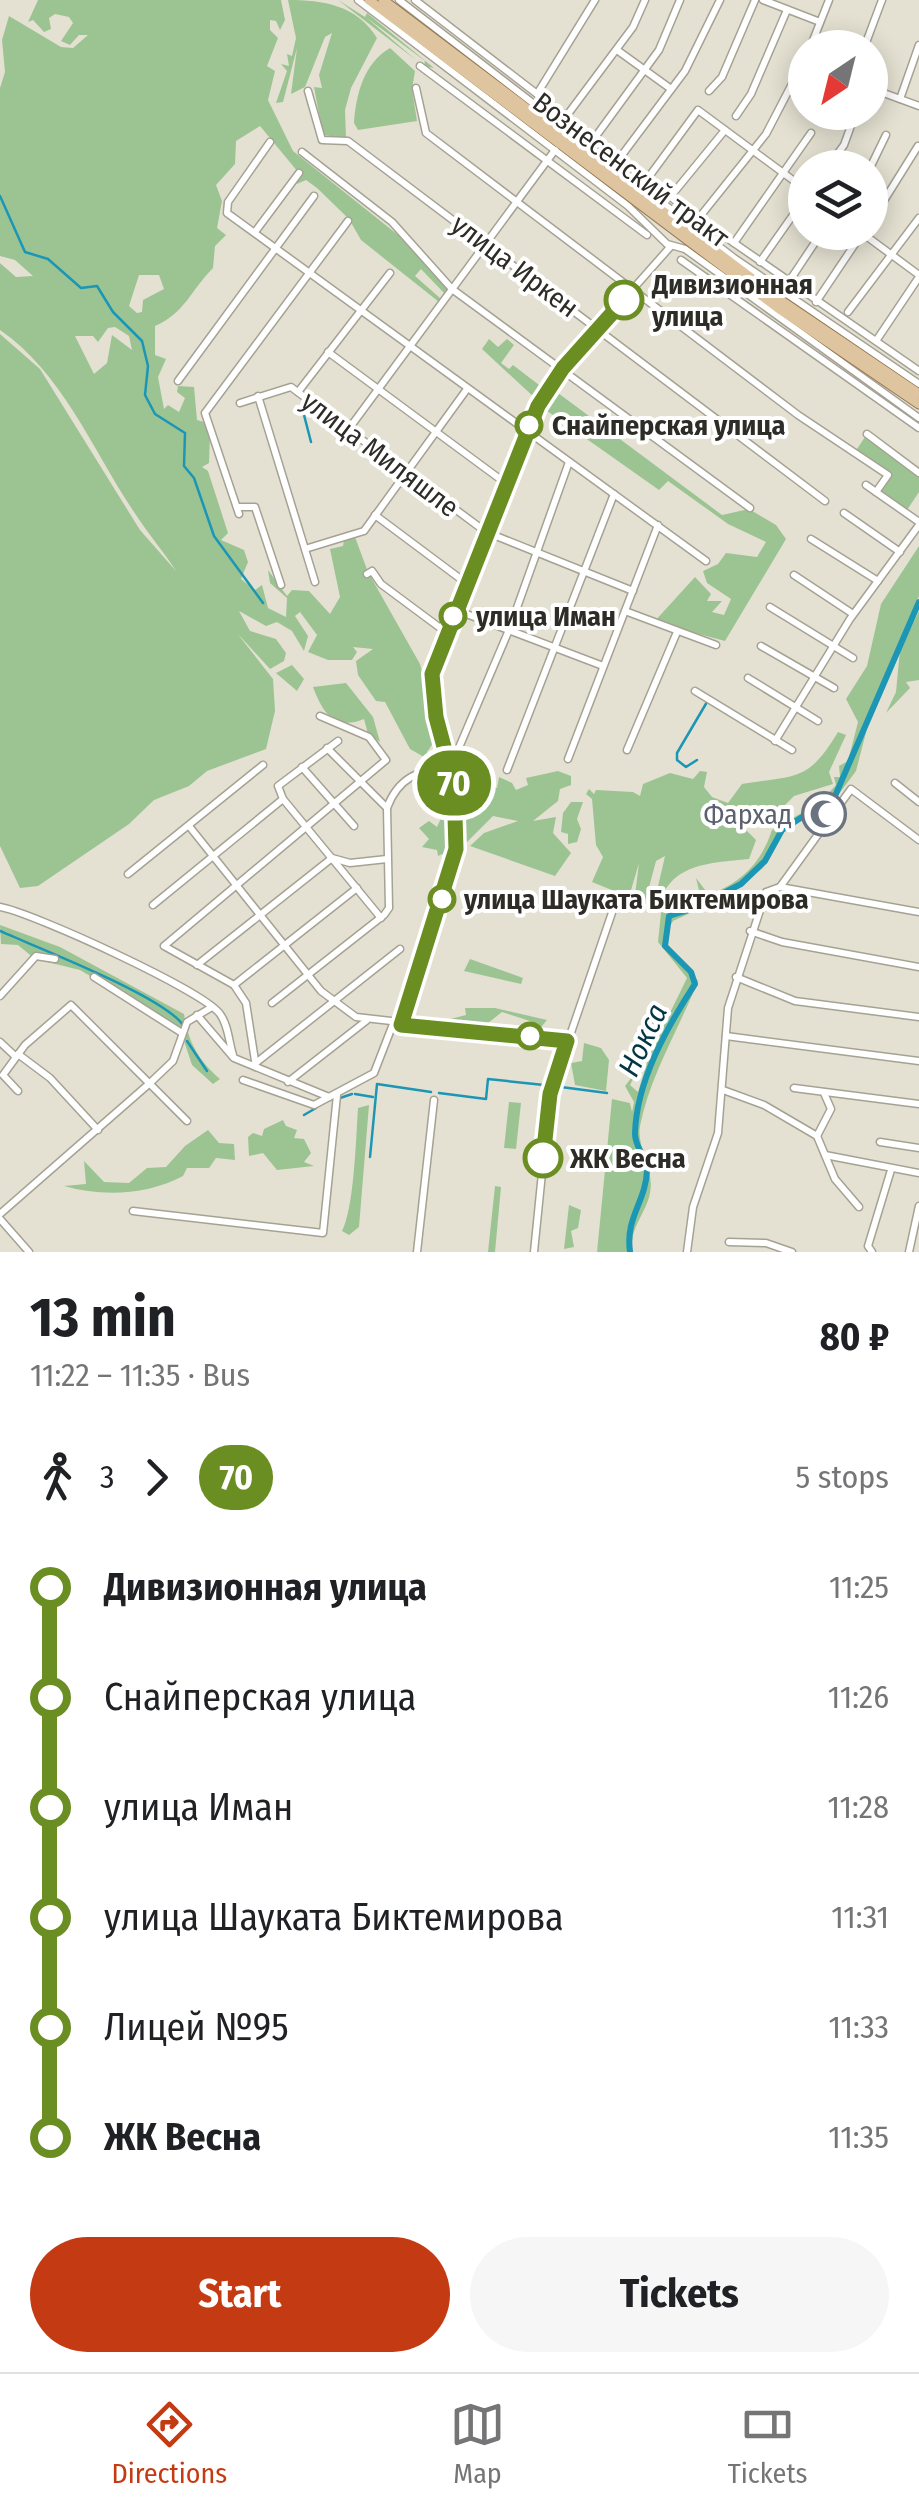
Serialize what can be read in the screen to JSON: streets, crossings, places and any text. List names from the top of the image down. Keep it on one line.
{"streets":{"main road":["Вознесенский тракт"],"street":["улица Иркен","улица Миляшле"]},"water":["Нокса"],"places":{"other":["Дивизионная улица","Снайперская улица","улица Иман","улица Шауката Биктемирова","ЖК Весна"],"mosque":["Фархад"]},"lines":["bus line 70"],"north":"bottom left","page":{"on_map":"70","heading":["13 min","11:22 – 11:35 · Bus","80 ₽"],"legs":["3","70","5 stops"],"list":[{"name":"Дивизионная улица","value":"11:25"},{"name":"Снайперская улица","value":"11:26"},{"name":"улица Иман","value":"11:28"},{"name":"улица Шауката Биктемирова","value":"11:31"},{"name":"Лицей №95","value":"11:33"},{"name":"ЖК Весна","value":"11:35"}],"buttons":["Start","Tickets"],"tabs":["Directions","Map","Tickets"]}}
